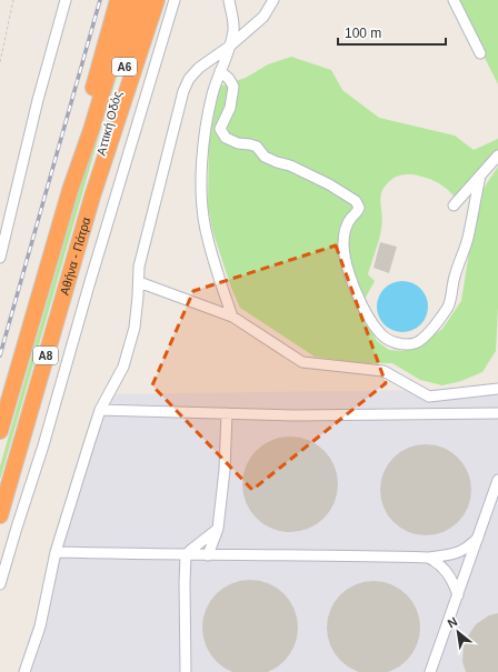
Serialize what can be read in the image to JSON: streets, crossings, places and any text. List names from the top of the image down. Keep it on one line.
{"streets":{"highway":["Α6","Αττική Οδός","Αθήνα - Πάτρα","Α8"]},"crossings":[["Αττική Οδός","Αθήνα - Πάτρα"]],"scale_bar":"100 m","north":"top left"}
